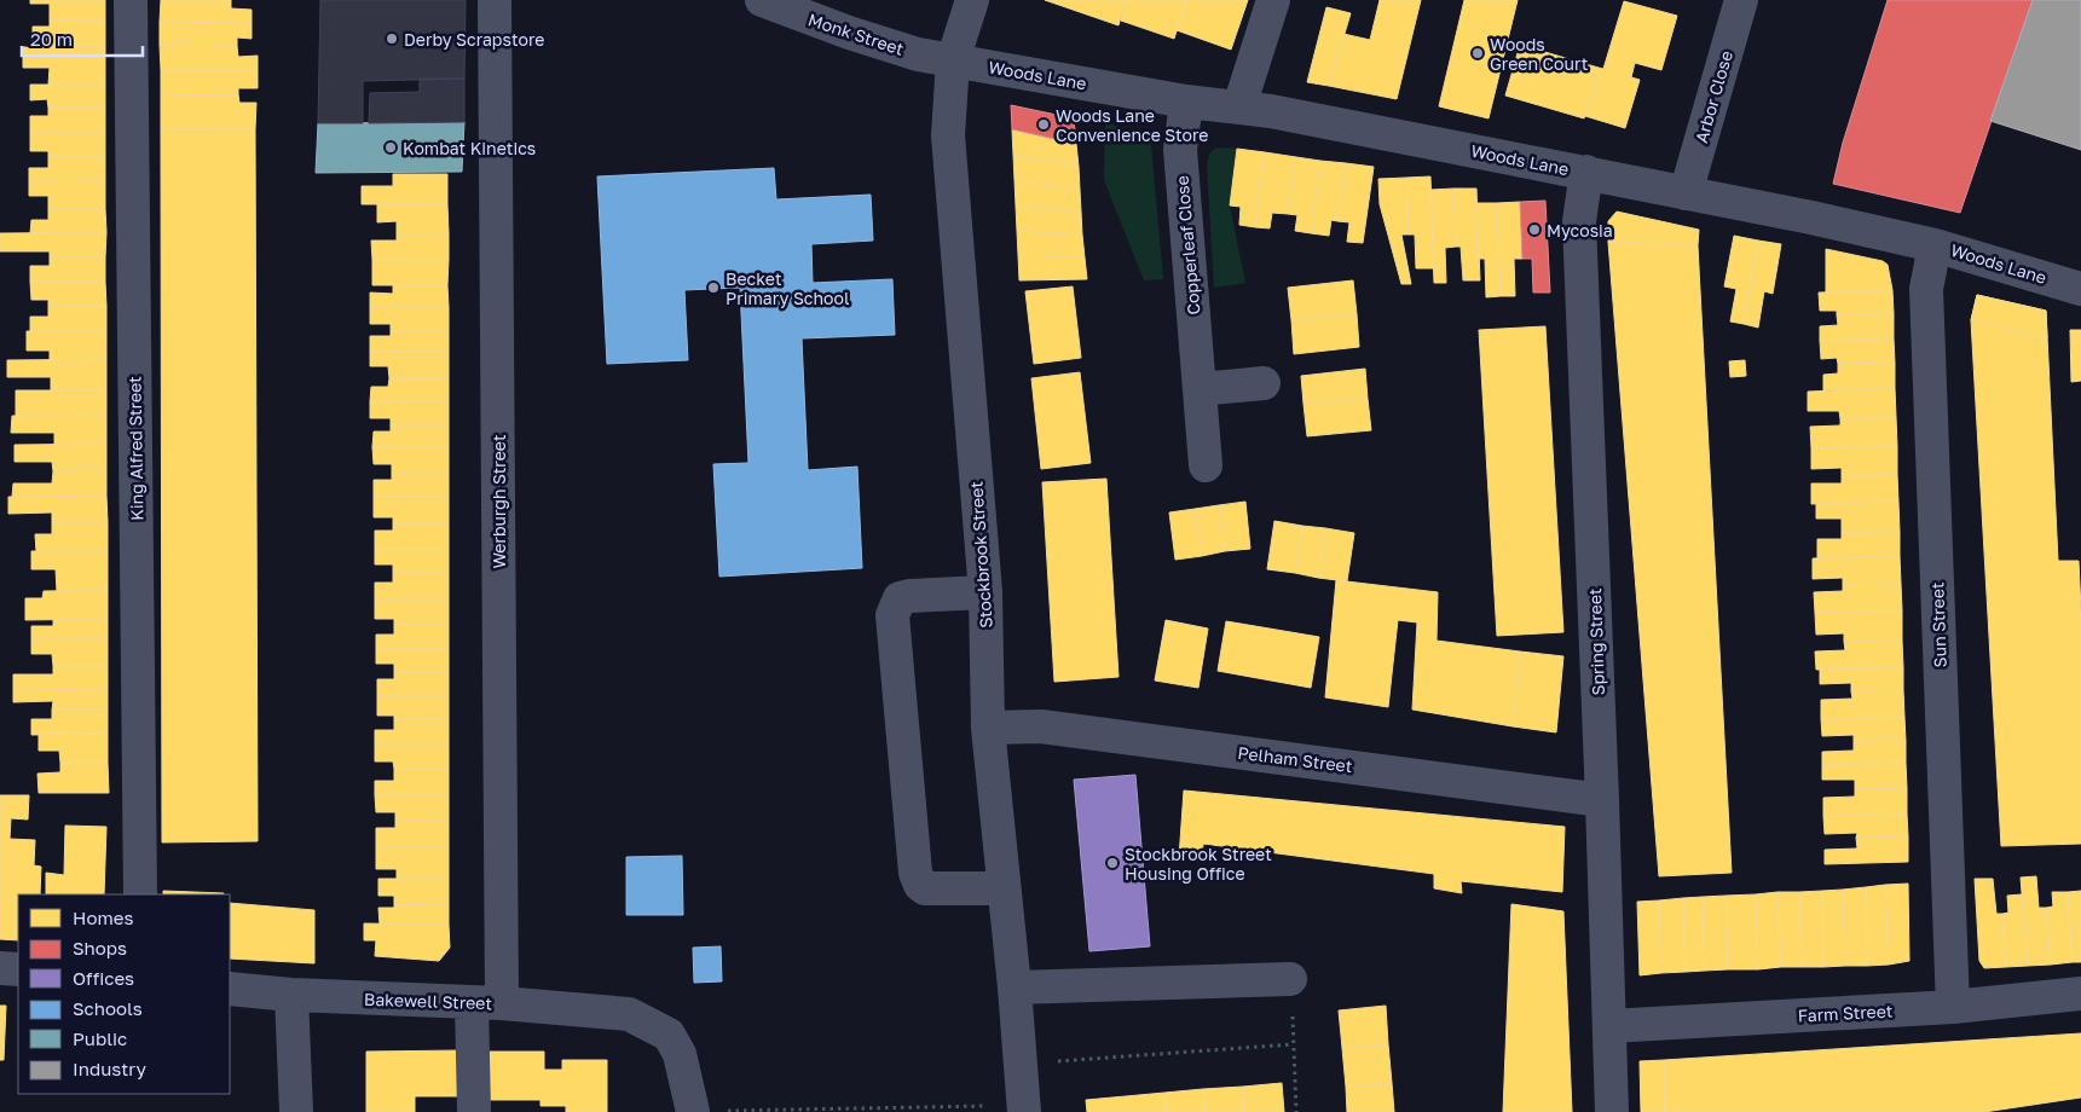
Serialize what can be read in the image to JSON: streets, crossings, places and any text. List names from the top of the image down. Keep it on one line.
{"streets":{"street":["Monk Street","Woods Lane","Arbor Close","Copperleaf Close","King Alfred Street","Werburgh Street","Stockbrook Street","Sun Street","Spring Street","Pelham Street","Bakewell Street","Farm Street"]},"crossings":[["Monk Street","Woods Lane"],["Monk Street","Stockbrook Street"],["Woods Lane","Arbor Close"],["Woods Lane","Copperleaf Close"],["Woods Lane","Stockbrook Street"],["Woods Lane","Sun Street"],["Woods Lane","Spring Street"],["Werburgh Street","Bakewell Street"],["Stockbrook Street","Pelham Street"],["Sun Street","Farm Street"],["Spring Street","Pelham Street"],["Spring Street","Farm Street"]],"places":["Derby Scrapstore","Woods Green Court","Woods Lane Convenience Store","Kombat Kinetics","Mycosia","Becket Primary School","Stockbrook Street Housing Office"],"legend":["Homes","Shops","Offices","Schools","Public","Industry"],"scale_bar":"20 m"}
